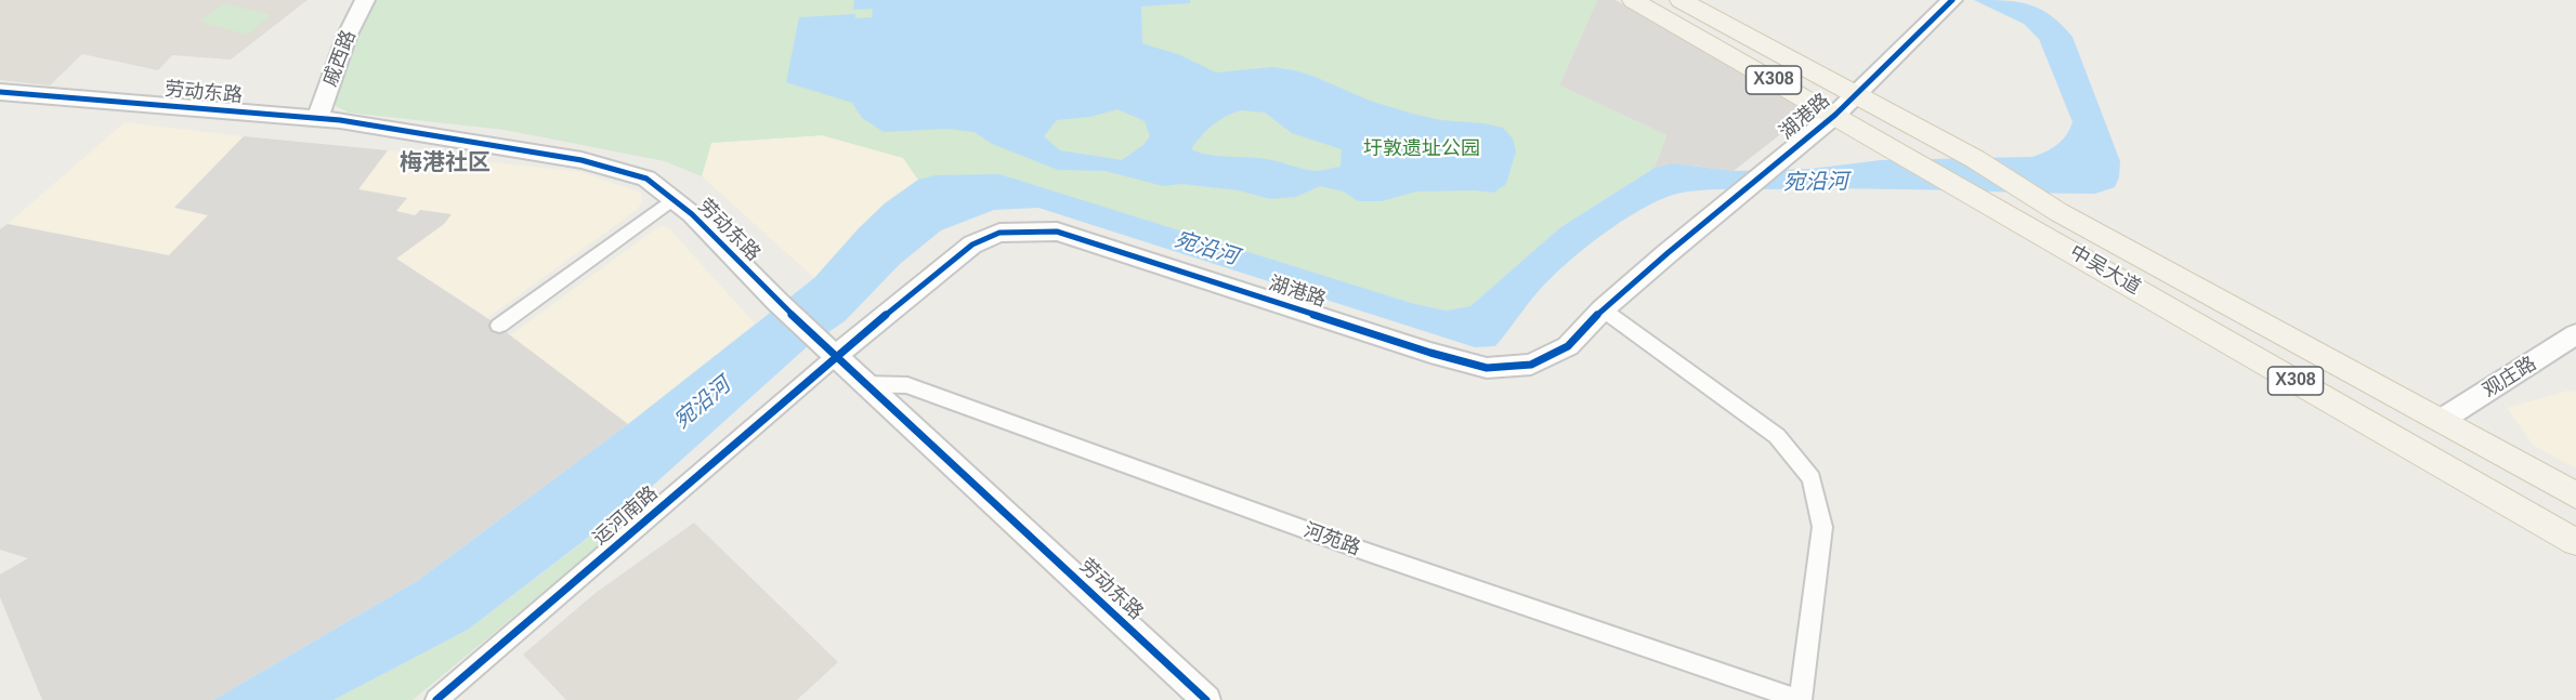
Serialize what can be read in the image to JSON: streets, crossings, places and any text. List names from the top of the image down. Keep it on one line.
{"streets":{"main road":["X308","中吴大道"],"street":["戚西路","劳动东路","湖港路","观庄路","运河南路","河苑路"]},"crossings":[["戚西路","劳动东路"],["劳动东路","湖港路"],["劳动东路","运河南路"],["劳动东路","河苑路"],["湖港路","中吴大道"],["湖港路","运河南路"],["中吴大道","观庄路"]],"districts":["梅港社区"],"water":["宛沿河"],"parks":["圩敦遗址公园"]}
